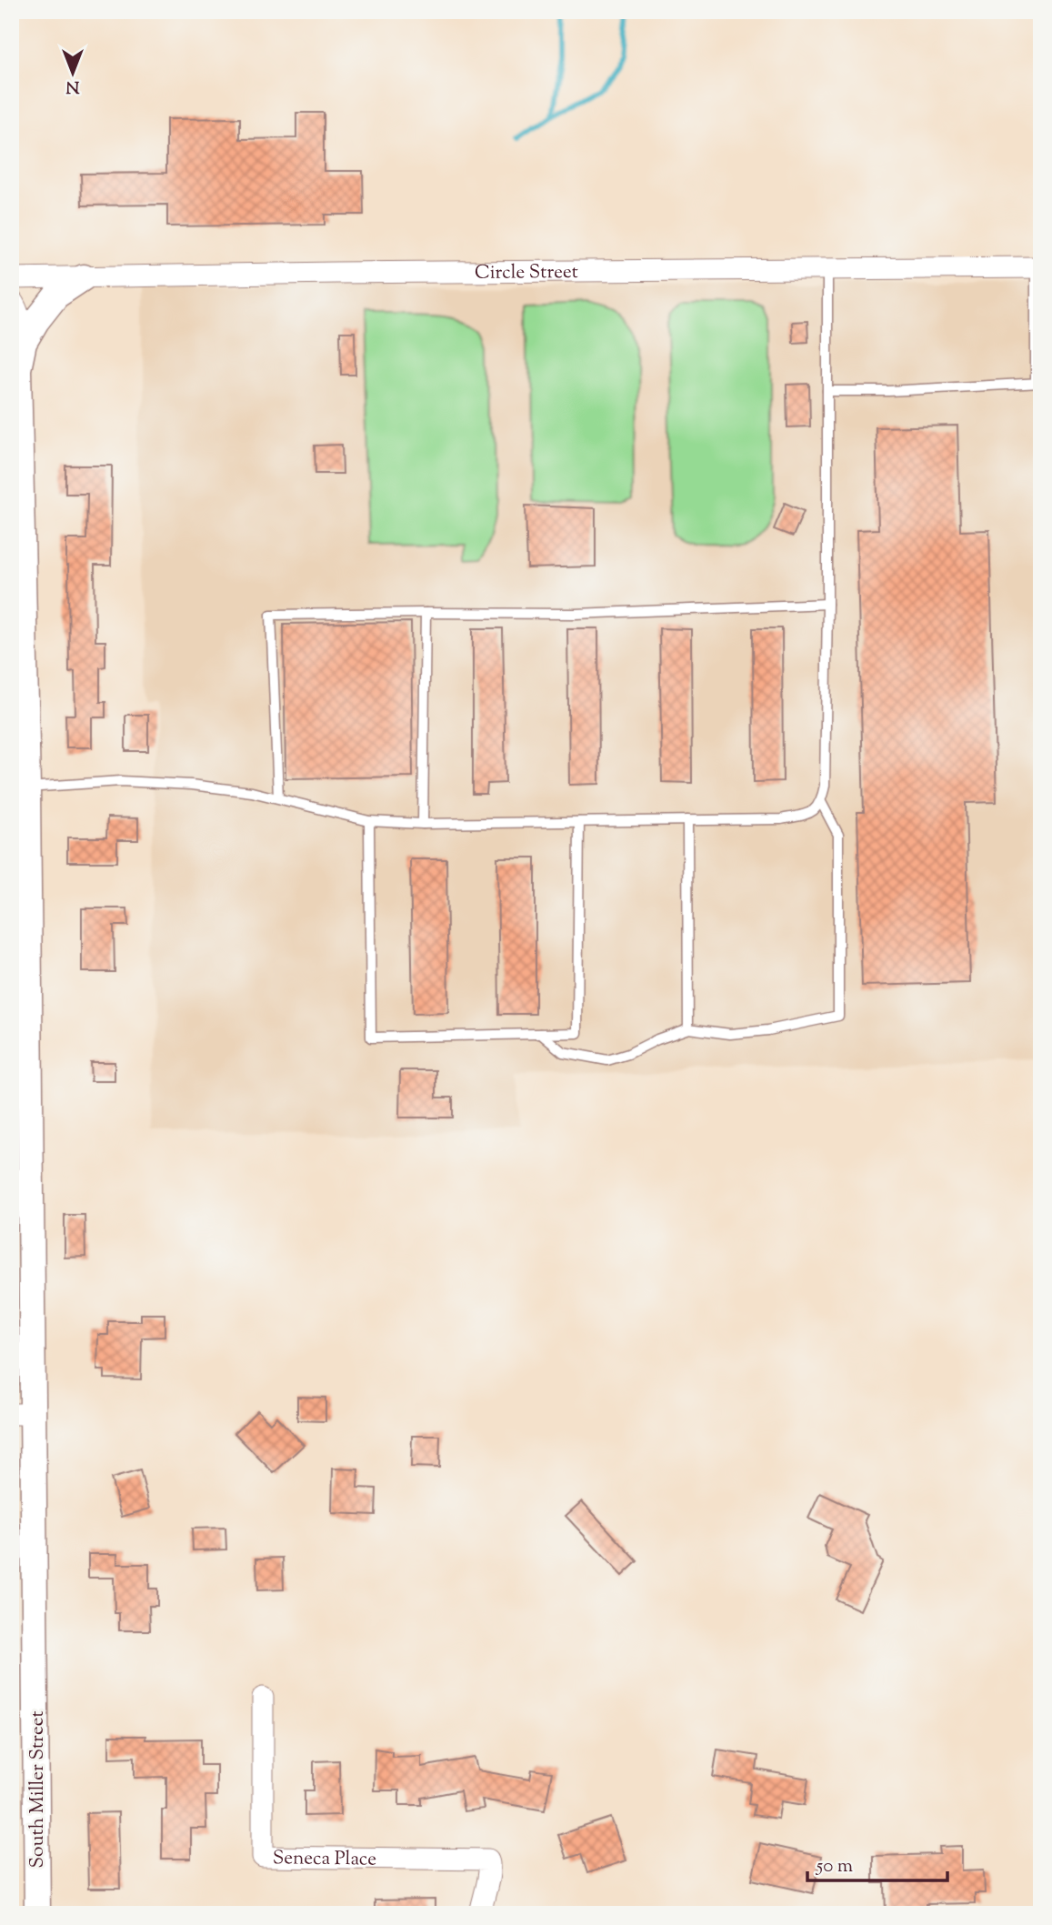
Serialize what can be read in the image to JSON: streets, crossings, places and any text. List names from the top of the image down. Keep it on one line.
{"streets":{"street":["Circle Street","South Miller Street","Seneca Place"]},"crossings":[["Circle Street","South Miller Street"]],"scale_bar":"50 m","north":"bottom"}
